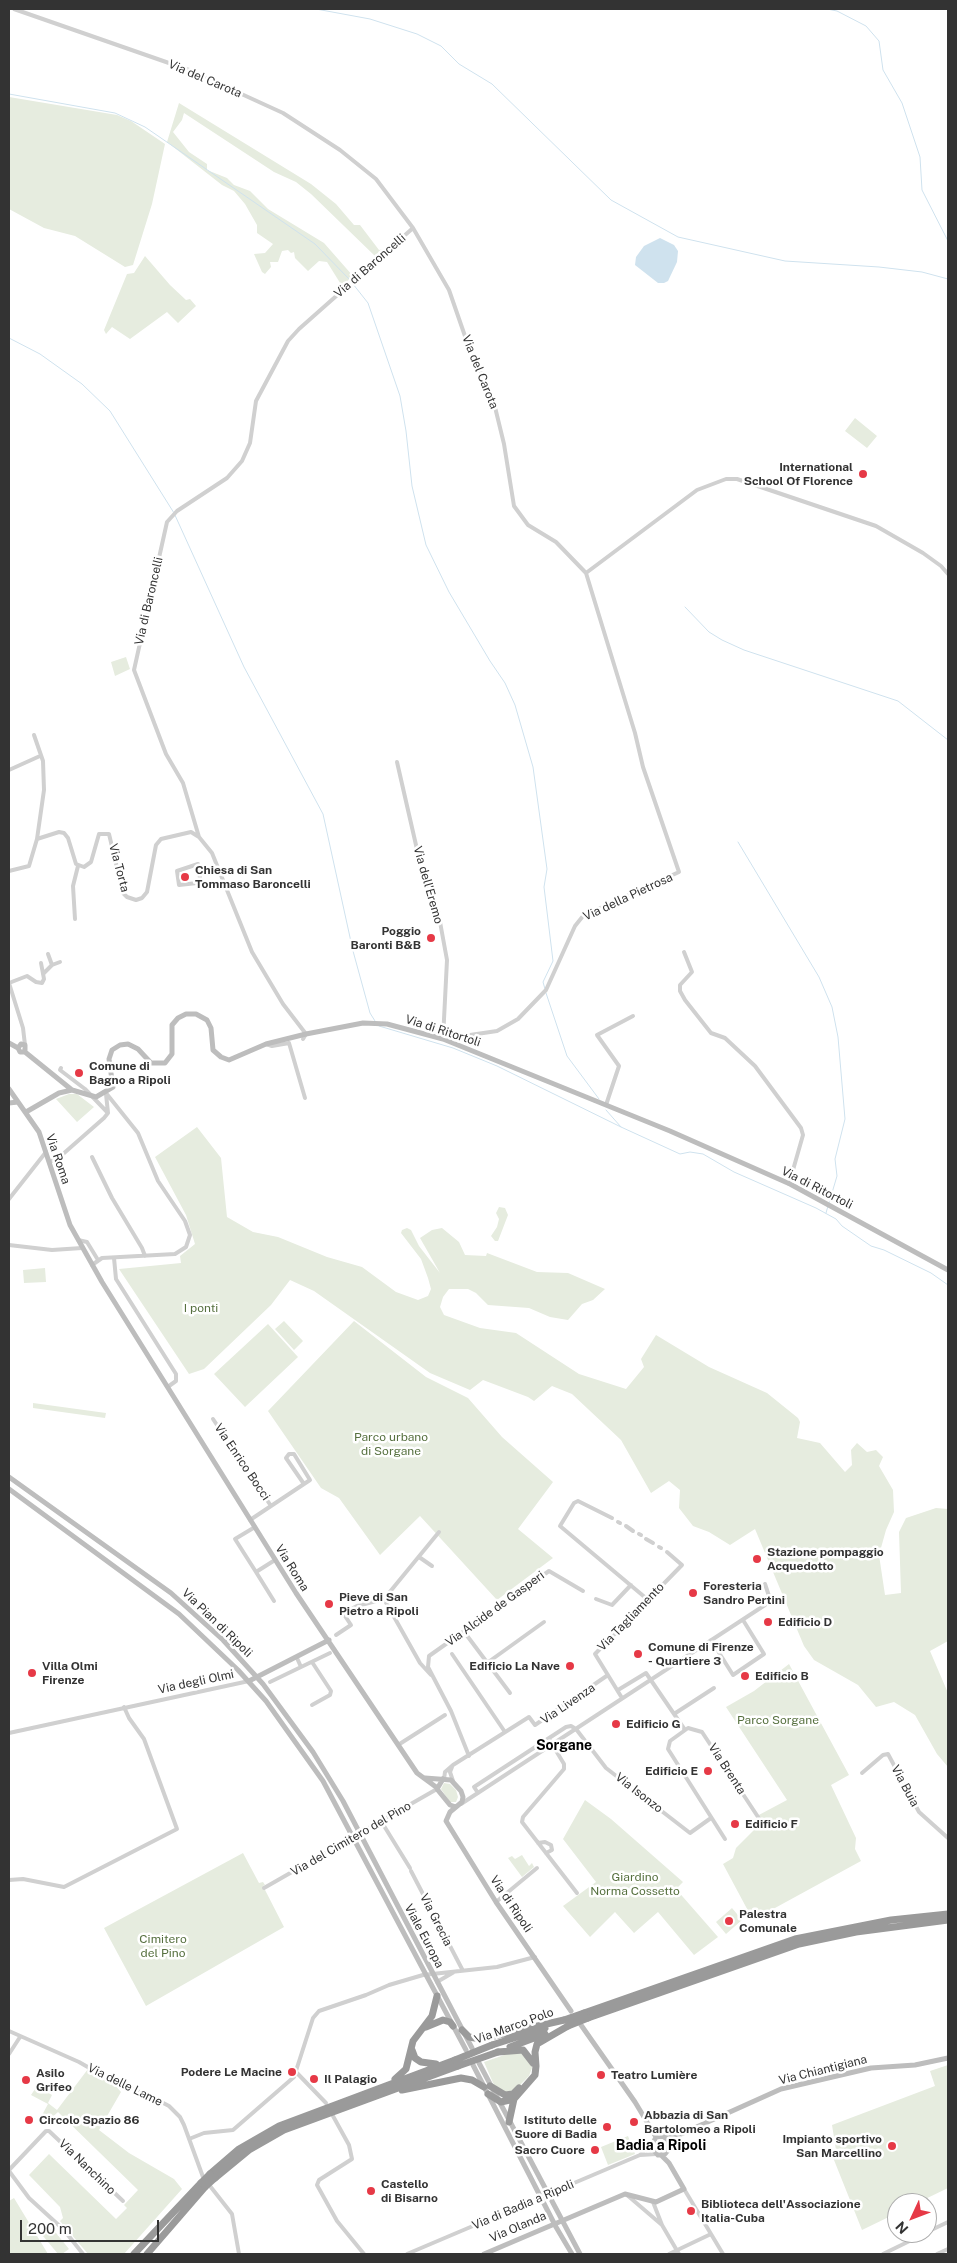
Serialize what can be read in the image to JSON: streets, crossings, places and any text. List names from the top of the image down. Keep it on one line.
{"streets":{"highway":["Via Marco Polo"],"street":["Via del Carota","Via di Baroncelli","Via Torta","Via dell'Eremo","Via della Pietrosa","Via di Ritortoli","Via Roma","Via Enrico Bocci","Via Alcide de Gasperi","Via Tagliamento","Via Pian di Ripoli","Via degli Olmi","Via Livenza","Via Brenta","Via Buia","Via Isonzo","Via del Cimitero del Pino","Via di Ripoli","Via Grecia","Viale Europa","Via Chiantigiana","Via delle Lame","Via Nanchino","Via di Badia a Ripoli","Via Olanda"]},"crossings":[["Via del Carota","Via di Baroncelli"],["Via del Carota","Via della Pietrosa"],["Via di Baroncelli","Via Torta"],["Via di Baroncelli","Via di Ritortoli"],["Via dell'Eremo","Via della Pietrosa"],["Via dell'Eremo","Via di Ritortoli"],["Via della Pietrosa","Via di Ritortoli"],["Via Roma","Via Enrico Bocci"],["Via Roma","Via degli Olmi"],["Via Roma","Via del Cimitero del Pino"],["Via Roma","Via di Ripoli"],["Via Tagliamento","Via Livenza"],["Via Pian di Ripoli","Via degli Olmi"],["Via Pian di Ripoli","Via del Cimitero del Pino"],["Via Pian di Ripoli","Viale Europa"],["Via del Cimitero del Pino","Via Grecia"],["Via del Cimitero del Pino","Viale Europa"],["Via Marco Polo","Via delle Lame"],["Via Chiantigiana","Via di Badia a Ripoli"]],"districts":["Sorgane","Badia a Ripoli"],"parks":["I ponti","Parco urbano di Sorgane","Parco Sorgane","Giardino Norma Cossetto","Cimitero del Pino"],"places":["International School Of Florence","Chiesa di San Tommaso Baroncelli","Poggio Baronti B&B","Comune di Bagno a Ripoli","Stazione pompaggio Acquedotto","Foresteria Sandro Pertini","Pieve di San Pietro a Ripoli","Edificio D","Comune di Firenze - Quartiere 3","Edificio La Nave","Villa Olmi Firenze","Edificio B","Edificio G","Edificio E","Edificio F","Palestra Comunale","Podere Le Macine","Teatro Lumière","Il Palagio","Asilo Grifeo","Circolo Spazio 86","Abbazia di San Bartolomeo a Ripoli","Istituto delle Suore di Badia","Impianto sportivo San Marcellino","Sacro Cuore","Castello di Bisarno","Biblioteca dell'Associazione Italia-Cuba"],"scale_bar":"200 m","north":"bottom left"}
